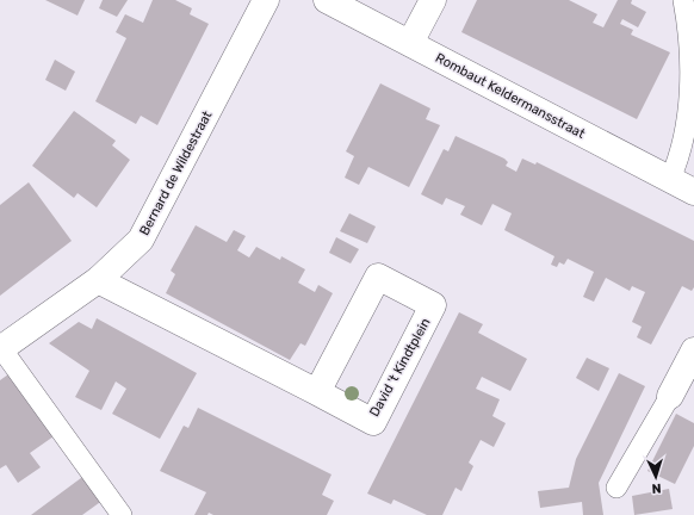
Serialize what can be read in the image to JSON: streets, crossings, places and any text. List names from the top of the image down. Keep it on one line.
{"streets":{"street":["Rombaut Keldermansstraat","Bernard de Wildestraat","David 't Kindtplein"]},"crossings":[["Bernard de Wildestraat","David 't Kindtplein"]],"north":"bottom"}
